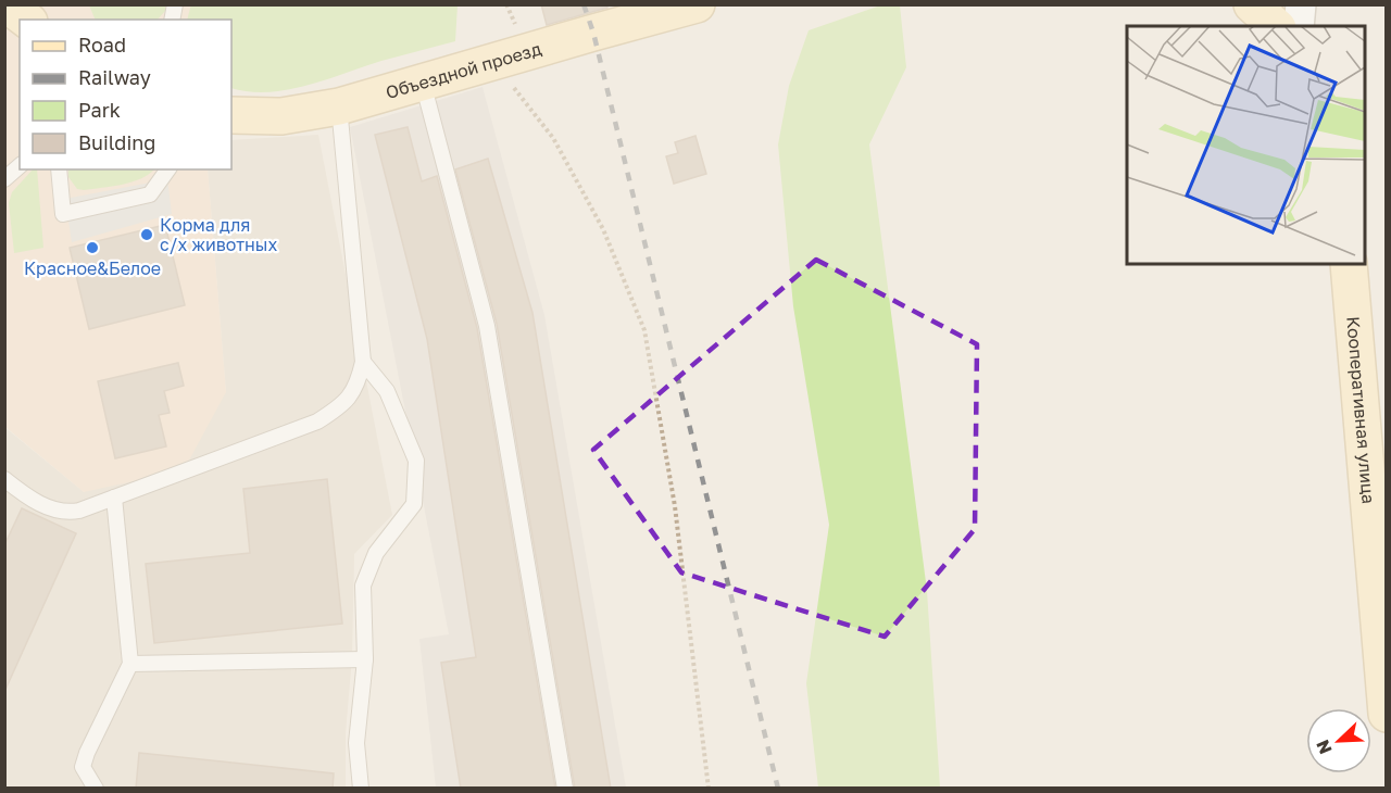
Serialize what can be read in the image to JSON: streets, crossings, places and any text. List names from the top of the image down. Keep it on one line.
{"streets":{"main road":["Объездной проезд","Кооперативная улица"]},"places":["Корма для с/х животных","Красное&Белое"],"legend":["Road","Railway","Park","Building"],"north":"bottom left"}
